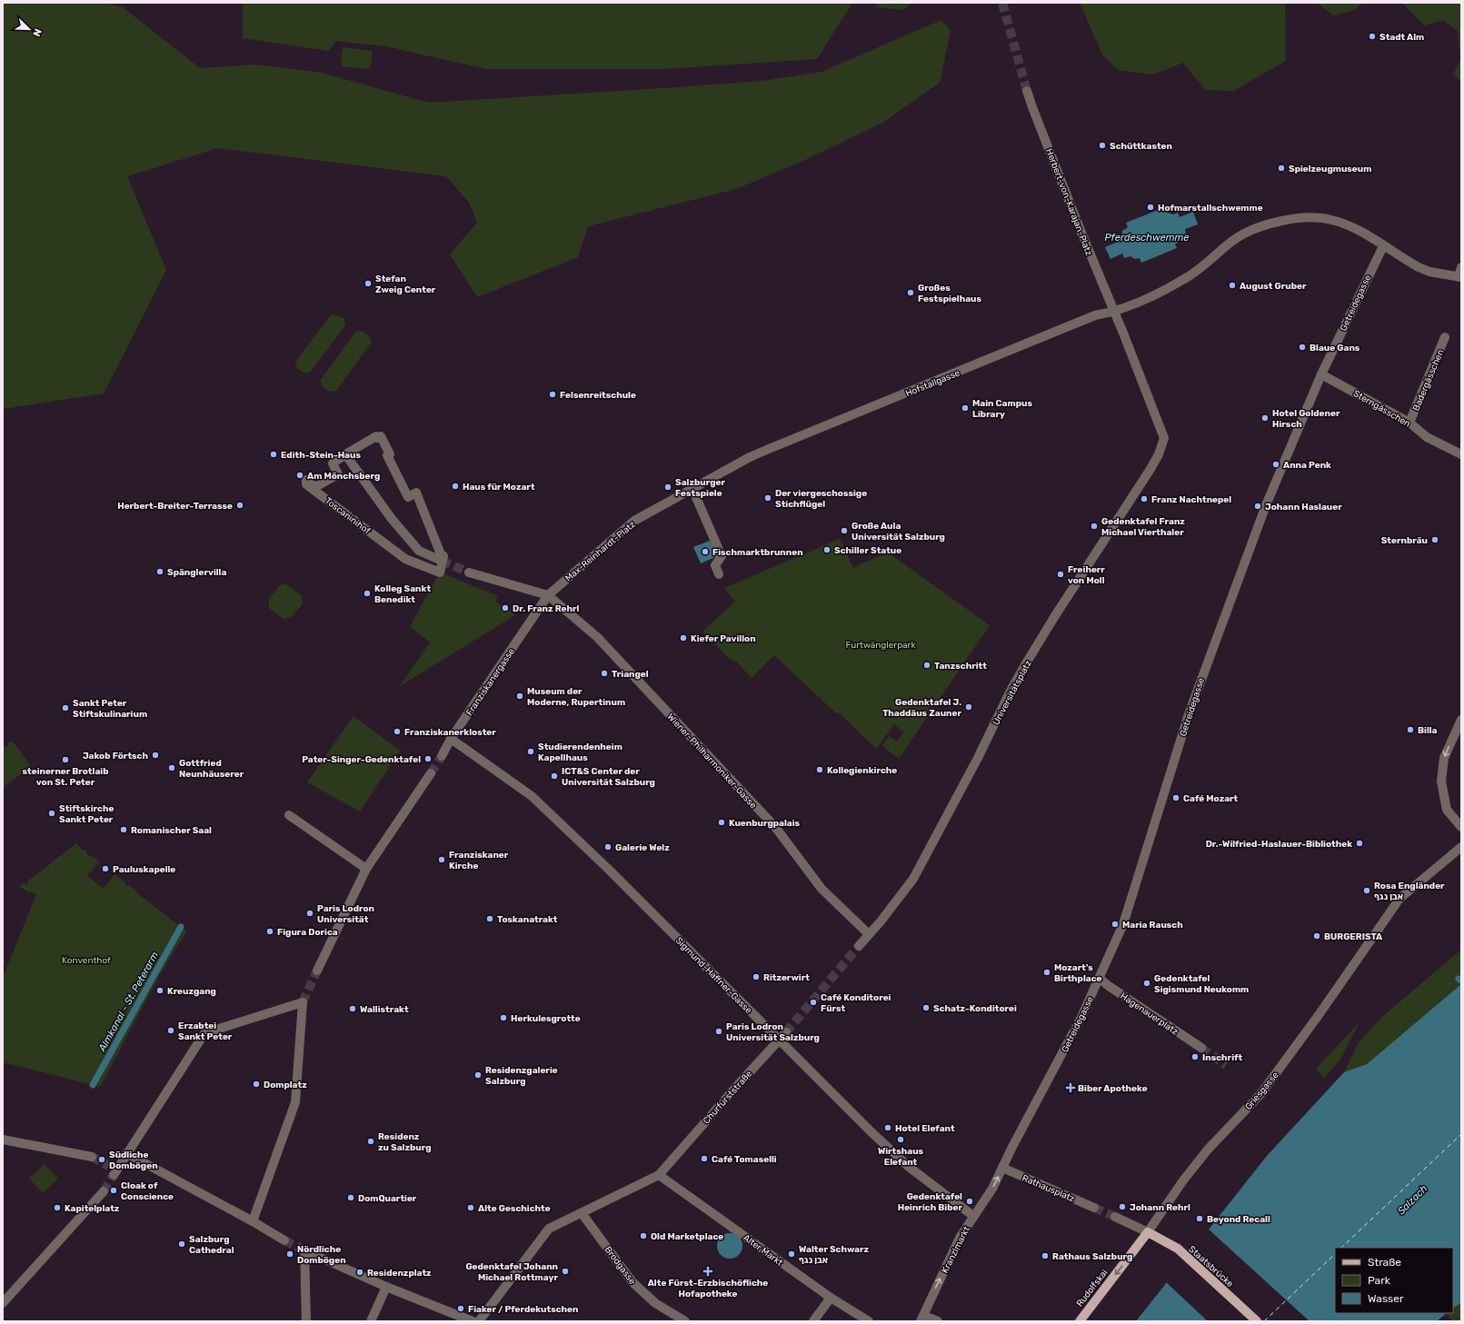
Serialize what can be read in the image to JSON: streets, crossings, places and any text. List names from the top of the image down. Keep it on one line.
{"streets":{"main road":["Staatsbrücke","Rudolfskai"],"street":["Herbert-von-Karajan-Platz","Getreidegasse","Badergässchen","Hofstallgasse","Sterngässchen","Toscaninihof","Max-Reinhardt-Platz","Franziskanergasse","Universitätsplatz","Wiener-Philharmoniker-Gasse","Sigmund-Haffner-Gasse","Hagenauerplatz","Griesgasse","Churfürststraße","Rathausplatz","Alter Markt","Kranzlmarkt","Brodgasse"]},"crossings":[["Herbert-von-Karajan-Platz","Hofstallgasse"],["Herbert-von-Karajan-Platz","Universitätsplatz"],["Getreidegasse","Sterngässchen"],["Getreidegasse","Hagenauerplatz"],["Getreidegasse","Rathausplatz"],["Getreidegasse","Kranzlmarkt"],["Badergässchen","Sterngässchen"],["Hofstallgasse","Max-Reinhardt-Platz"],["Max-Reinhardt-Platz","Franziskanergasse"],["Max-Reinhardt-Platz","Wiener-Philharmoniker-Gasse"],["Franziskanergasse","Sigmund-Haffner-Gasse"],["Universitätsplatz","Wiener-Philharmoniker-Gasse"],["Sigmund-Haffner-Gasse","Churfürststraße"],["Sigmund-Haffner-Gasse","Kranzlmarkt"],["Griesgasse","Staatsbrücke"],["Griesgasse","Rudolfskai"],["Churfürststraße","Alter Markt"],["Rathausplatz","Kranzlmarkt"],["Staatsbrücke","Rudolfskai"]],"one_way":["Kranzlmarkt","Rudolfskai"],"water":["Pferdeschwemme","Almkanal - St. Peterarm","Salzach"],"parks":["Furtwänglerpark","Konventhof"],"places":{"other":["Stadt Alm","Schüttkasten","Spielzeugmuseum","Hofmarstallschwemme","Stefan Zweig Center","August Gruber","Großes Festspielhaus","Blaue Gans","Felsenreitschule","Main Campus Library","Hotel Goldener Hirsch","Edith-Stein-Haus","Anna Penk","Am Mönchsberg","Haus für Mozart","Salzburger Festspiele","Der viergeschossige Stichflügel","Franz Nachtnepel","Herbert-Breiter-Terrasse","Johann Haslauer","Gedenktafel Franz Michael Vierthaler","Große Aula Universität Salzburg","Sternbräu","Schiller Statue","Fischmarktbrunnen","Spänglervilla","Freiherr von Moll","Kolleg Sankt Benedikt","Dr. Franz Rehrl","Kiefer Pavillon","Tanzschritt","Triangel","Museum der Moderne, Rupertinum","Gedenktafel J. Thaddäus Zauner","Sankt Peter Stiftskulinarium","Billa","Franziskanerkloster","Studierendenheim Kapellhaus","Jakob Förtsch","Pater-Singer-Gedenktafel","steinerner Brotlaib von St. Peter","Gottfried Neunhäuserer","Kollegienkirche","ICT&S Center der Universität Salzburg","Café Mozart","Stiftskirche Sankt Peter","Kuenburgpalais","Romanischer Saal","Dr.-Wilfried-Haslauer-Bibliothek","Galerie Welz","Franziskaner Kirche","Pauluskapelle","Rosa Engländer אבן נגף","Paris Lodron Universität","Toskanatrakt","Maria Rausch","Figura Dorica","BURGERISTA","Mozart's Birthplace","Ritzerwirt","Gedenktafel Sigismund Neukomm","Kreuzgang","Café Konditorei Fürst","Schatz-Konditorei","Wallistrakt","Herkulesgrotte","Erzabtei Sankt Peter","Paris Lodron Universität Salzburg","Inschrift","Residenzgalerie Salzburg","Domplatz","Hotel Elefant","Wirtshaus Elefant","Residenz zu Salzburg","Café Tomaselli","Südliche Dombögen","Cloak of Conscience","DomQuartier","Gedenktafel Heinrich Biber","Johann Rehrl","Kapitelplatz","Alte Geschichte","Beyond Recall","Old Marketplace","Salzburg Cathedral","Nördliche Dombögen","Walter Schwarz אבן נגף","Rathaus Salzburg","Gedenktafel Johann Michael Rottmayr","Residenzplatz","Fiaker / Pferdekutschen"],"health":["Biber Apotheke","Alte Fürst-Erzbischöfliche Hofapotheke"]},"legend":["Straße","Park","Wasser"],"north":"bottom right"}
